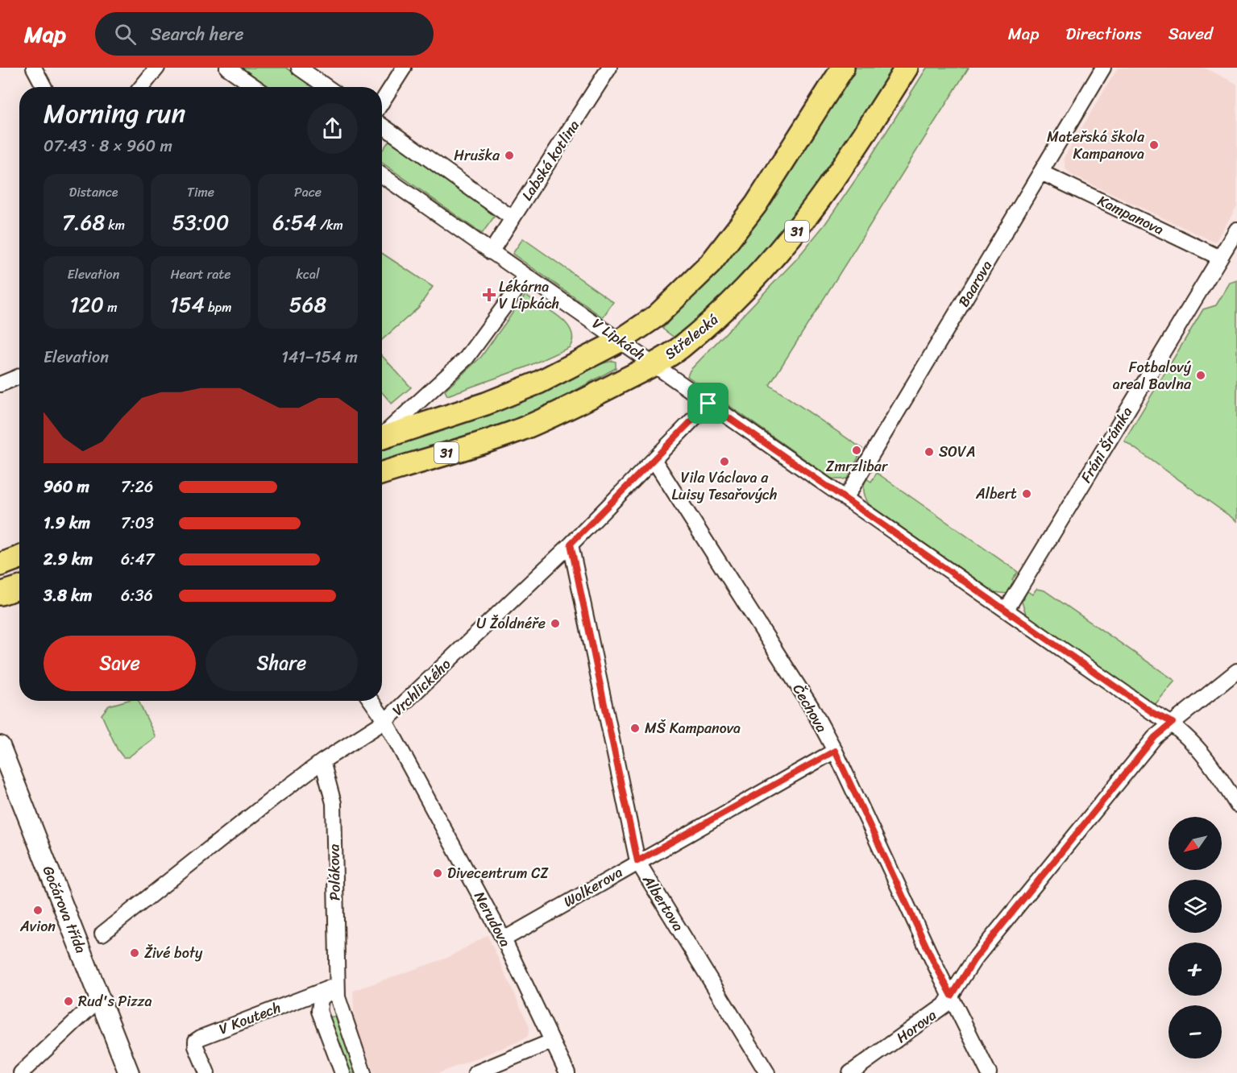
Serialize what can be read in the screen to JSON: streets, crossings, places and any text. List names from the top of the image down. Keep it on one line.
{"streets":{"main road":["31","Střelecká"],"street":["Labská kotlina","Kampanova","Baarova","V Lipkách","Fráni Šrámka","Vrchlického","Čechova","Polákova","Wolkerova","Albertova","Gočárova třída","Nerudova","V Koutech","Horova"]},"crossings":[["Labská kotlina","V Lipkách"],["Kampanova","Baarova"],["Kampanova","Fráni Šrámka"],["31","V Lipkách"],["Baarova","V Lipkách"],["Střelecká","V Lipkách"],["V Lipkách","Fráni Šrámka"],["V Lipkách","Vrchlického"],["V Lipkách","Horova"],["Vrchlického","Čechova"],["Vrchlického","Polákova"],["Vrchlického","Albertova"],["Vrchlického","Nerudova"],["Čechova","Wolkerova"],["Čechova","Horova"],["Polákova","V Koutech"],["Wolkerova","Albertova"],["Wolkerova","Nerudova"]],"places":{"other":["Mateřská škola Kampanova","Hruška","Fotbalový areal Bavlna","Zmrzlibar","SOVA","Vila Václava a Luisy Tesařových","Albert","U Žoldnéře","MŠ Kampanova","Divecentrum CZ","Avion","Živé boty","Rud's Pizza"],"health":["Lékárna V Lipkách"]},"north":"bottom left","page":{"header":"Map","search":"Search here","nav":["Map","Directions","Saved"],"heading":["Morning run","07:43 · 8 × 960 m"],"stats":[["Distance","7.68 km"],["Time","53:00"],["Pace","6:54 /km"],["Elevation","120 m"],["Heart rate","154 bpm"],["kcal","568"]],"chart":["Elevation","141–154 m"],"list":[{"name":"960 m","note":"7:26"},{"name":"1.9 km","note":"7:03"},{"name":"2.9 km","note":"6:47"},{"name":"3.8 km","note":"6:36"}],"buttons":["Save","Share"],"map_buttons":["+","−"]}}
